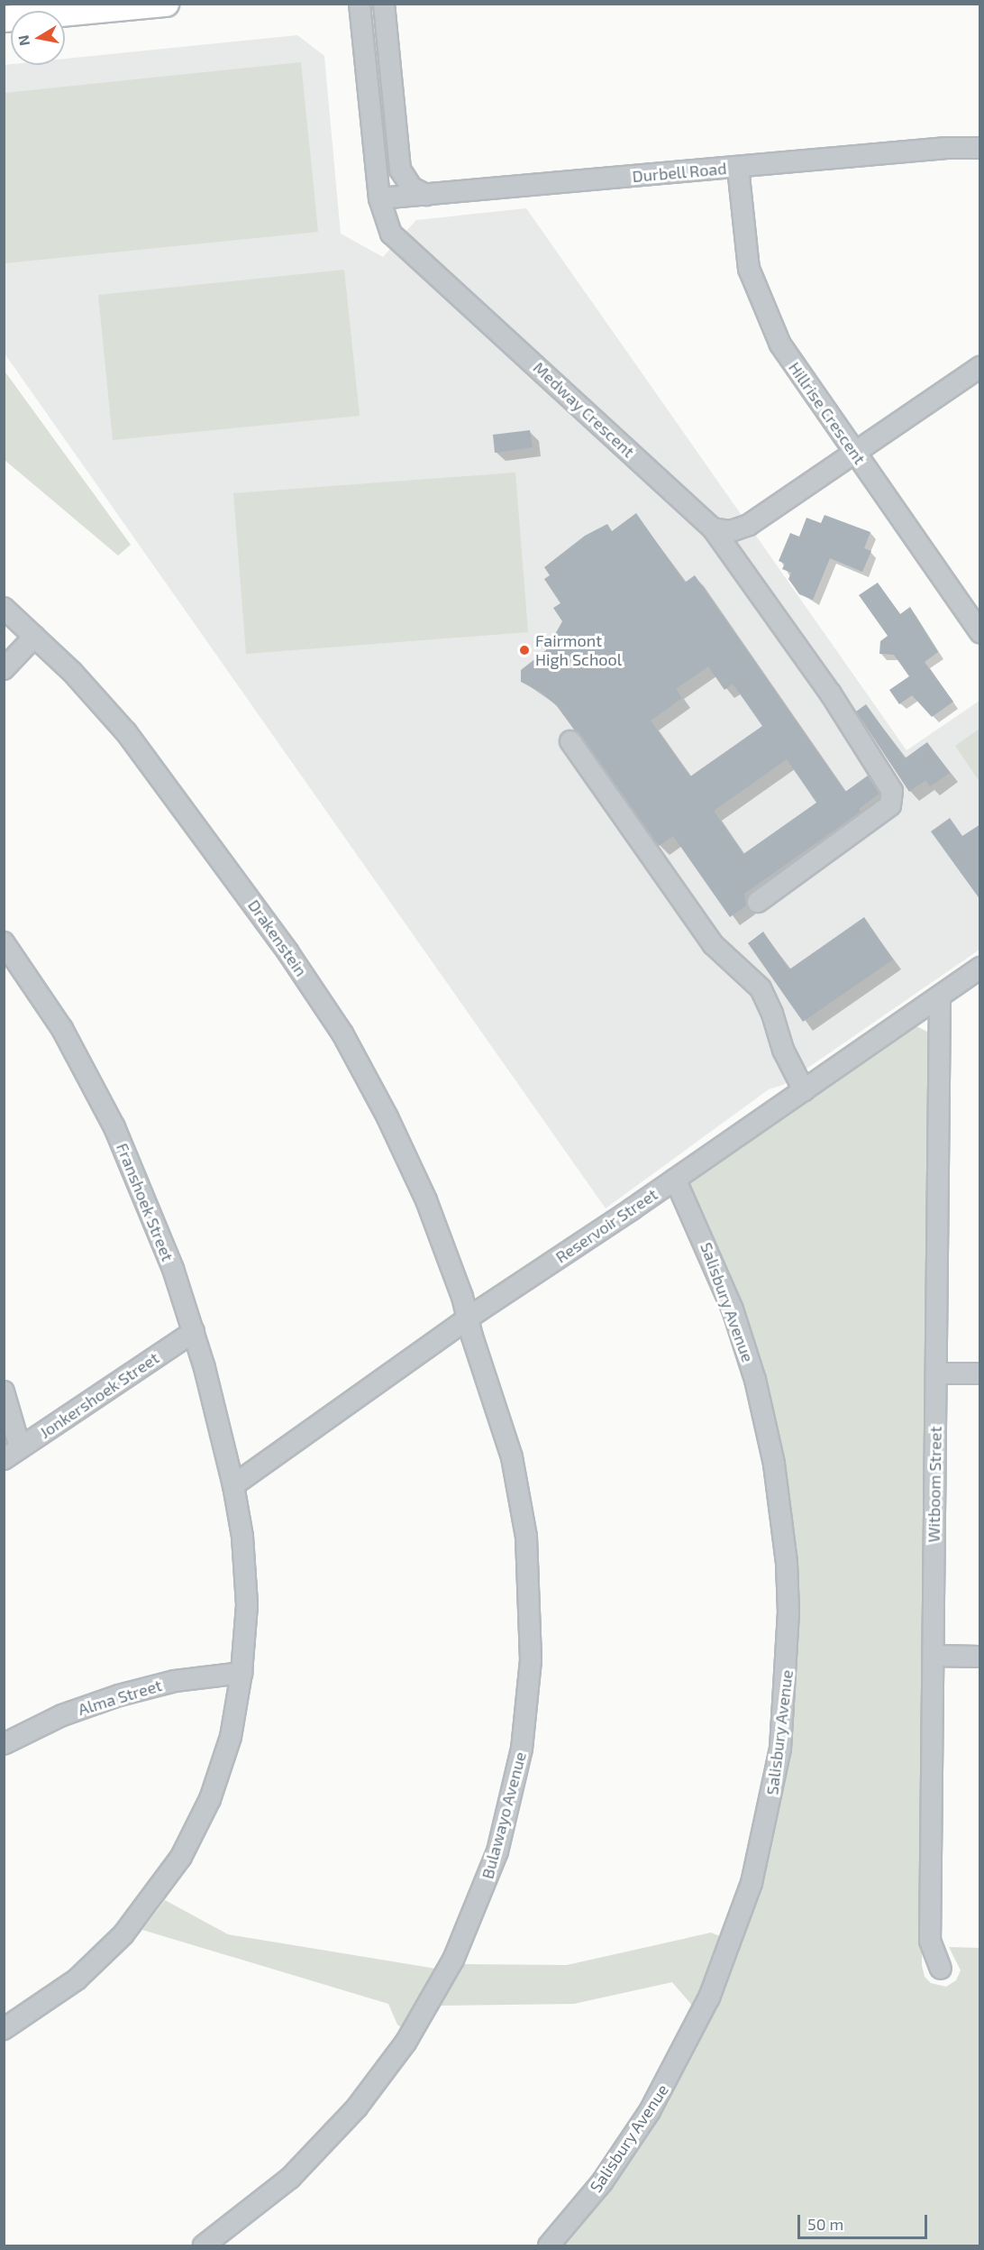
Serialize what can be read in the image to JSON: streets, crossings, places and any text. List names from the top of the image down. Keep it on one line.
{"streets":{"street":["Durbell Road","Medway Crescent","Hillrise Crescent","Drakenstein","Franshoek Street","Reservoir Street","Salisbury Avenue","Jonkershoek Street","Witboom Street","Alma Street","Bulawayo Avenue"]},"crossings":[["Durbell Road","Medway Crescent"],["Durbell Road","Hillrise Crescent"],["Drakenstein","Reservoir Street"],["Drakenstein","Bulawayo Avenue"],["Franshoek Street","Reservoir Street"],["Franshoek Street","Jonkershoek Street"],["Franshoek Street","Alma Street"],["Reservoir Street","Salisbury Avenue"],["Reservoir Street","Witboom Street"],["Reservoir Street","Bulawayo Avenue"]],"places":["Fairmont High School"],"scale_bar":"50 m","north":"left"}
